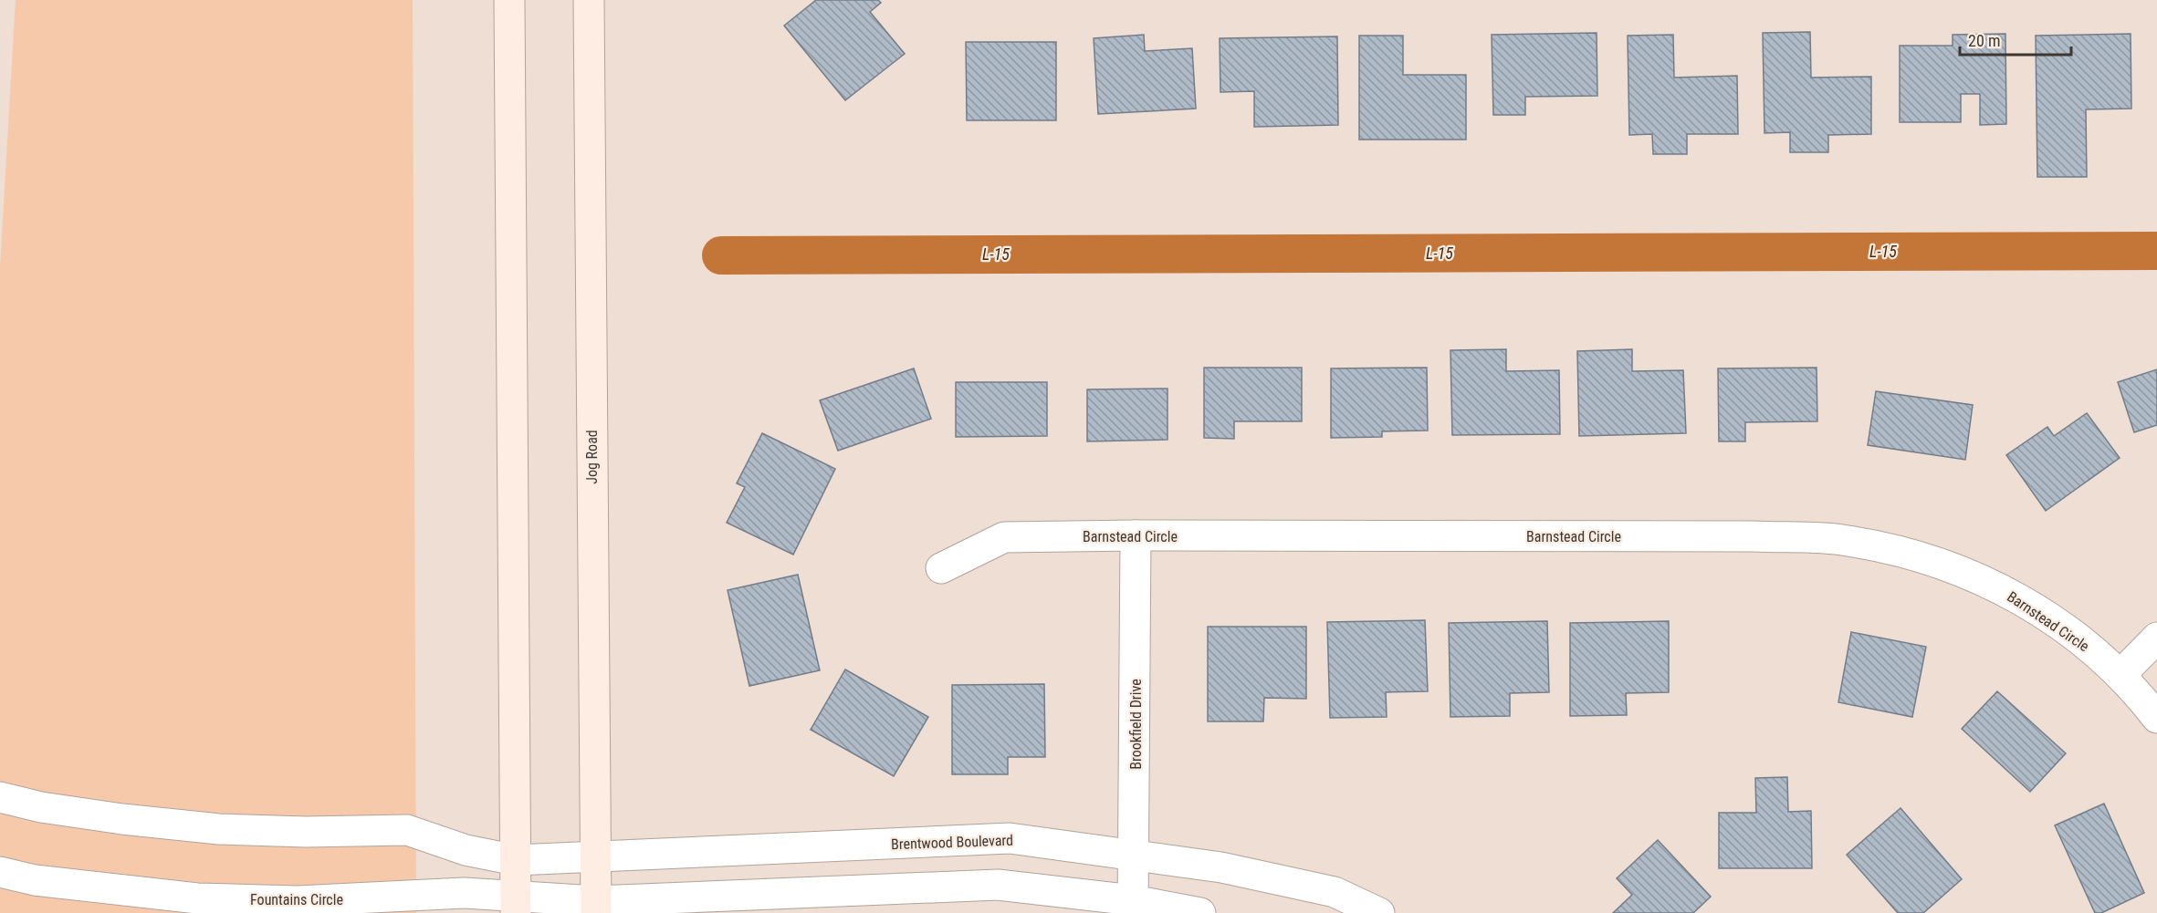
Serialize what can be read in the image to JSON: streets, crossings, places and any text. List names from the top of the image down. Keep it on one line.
{"streets":{"main road":["Jog Road"],"street":["Barnstead Circle","Brookfield Drive","Brentwood Boulevard","Fountains Circle"]},"crossings":[["Jog Road","Brentwood Boulevard"],["Jog Road","Fountains Circle"],["Barnstead Circle","Brookfield Drive"],["Brookfield Drive","Brentwood Boulevard"]],"water":["L-15"],"scale_bar":"20 m"}
